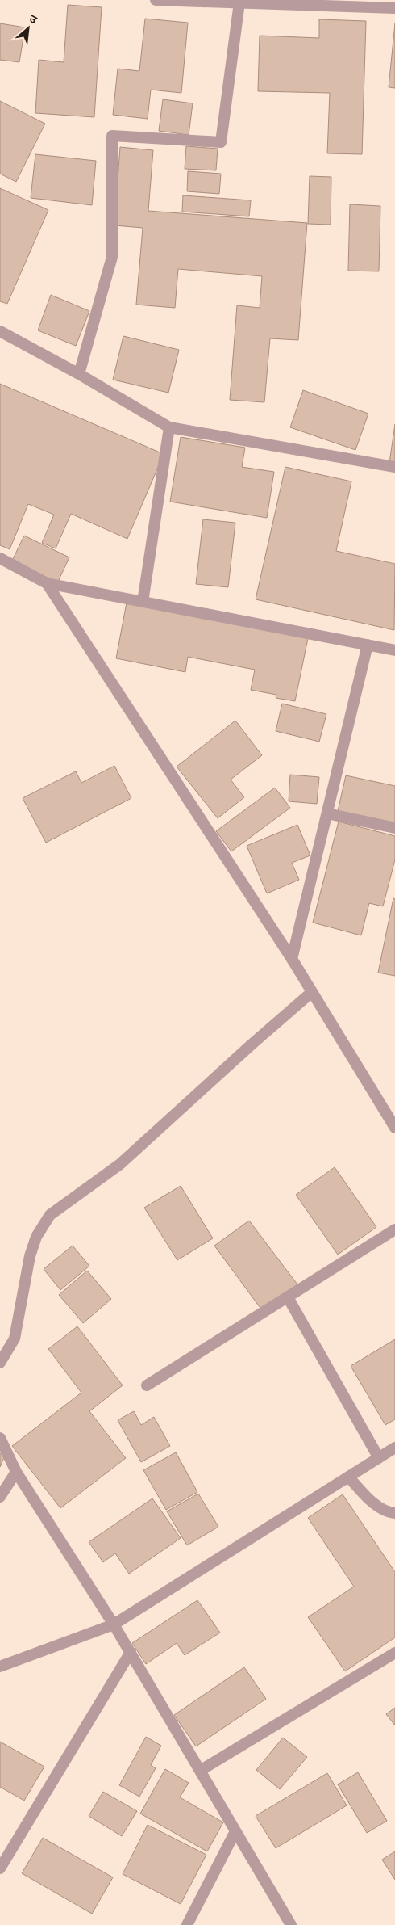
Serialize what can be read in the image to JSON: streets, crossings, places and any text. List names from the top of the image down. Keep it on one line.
{"north":"top right"}
